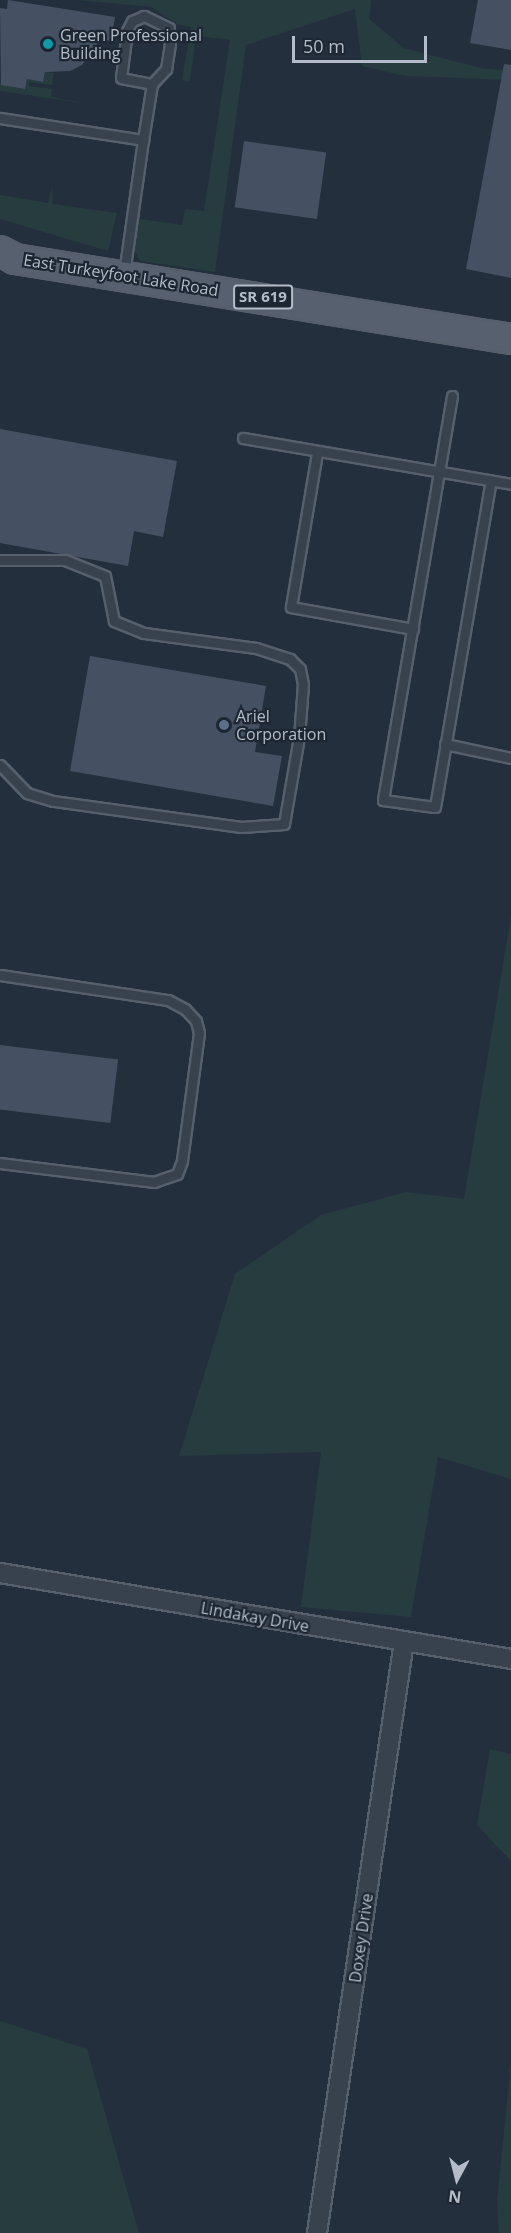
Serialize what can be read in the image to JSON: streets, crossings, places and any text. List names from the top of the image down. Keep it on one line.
{"streets":{"main road":["East Turkeyfoot Lake Road","SR 619"],"street":["Lindakay Drive","Doxey Drive"]},"crossings":[["Lindakay Drive","Doxey Drive"]],"places":["Green Professional Building","Ariel Corporation"],"scale_bar":"50 m","north":"bottom"}
